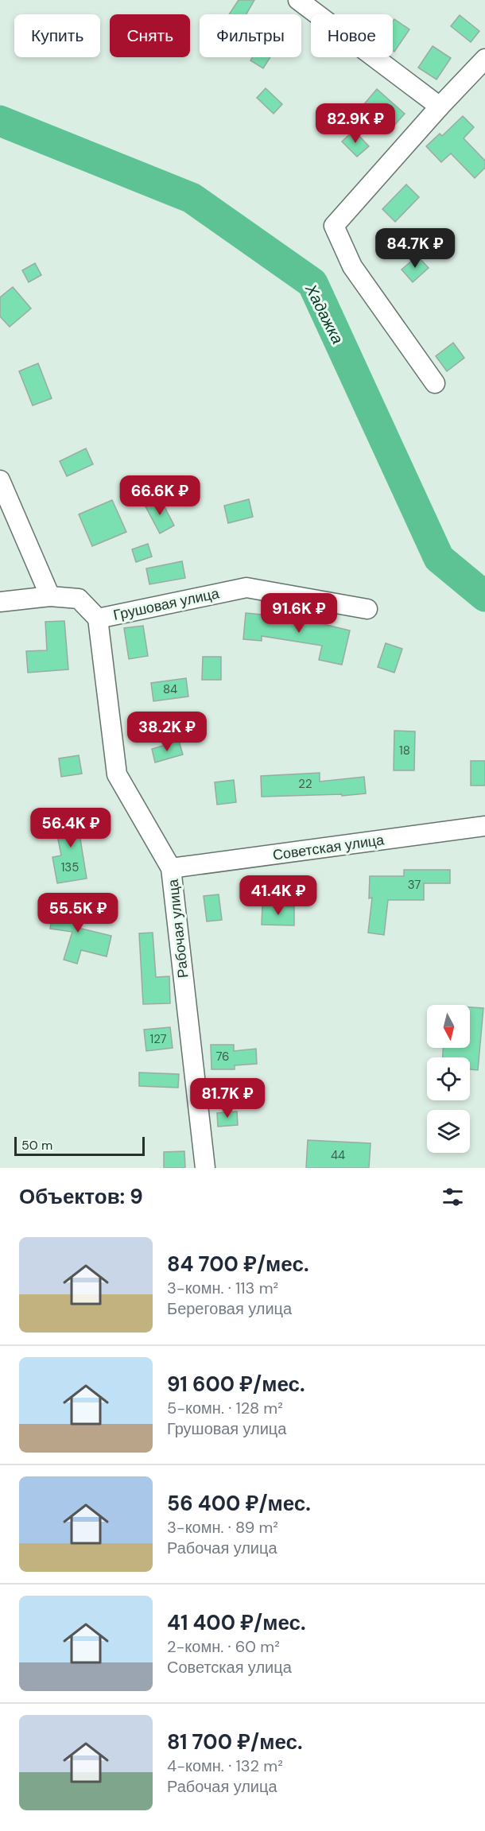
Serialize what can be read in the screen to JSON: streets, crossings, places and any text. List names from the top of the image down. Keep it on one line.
{"streets":{"street":["Грушовая улица","Советская улица","Рабочая улица"]},"crossings":[["Грушовая улица","Рабочая улица"],["Советская улица","Рабочая улица"]],"water":["Хадажка"],"house_numbers":["84","18","22","135","37","127","76","44"],"scale_bar":"50 m","north":"bottom","page":{"chip":["Купить","Снять","Фильтры","Новое"],"price":["82.9K ₽","84.7K ₽","66.6K ₽","91.6K ₽","38.2K ₽","56.4K ₽","41.4K ₽","55.5K ₽","81.7K ₽"],"scale":"50 m","heading":"Объектов: 9","list":[{"name":"84 700 ₽/мес.","note":"3-комн. · 113 m² · Береговая улица"},{"name":"91 600 ₽/мес.","note":"5-комн. · 128 m² · Грушовая улица"},{"name":"56 400 ₽/мес.","note":"3-комн. · 89 m² · Рабочая улица"},{"name":"41 400 ₽/мес.","note":"2-комн. · 60 m² · Советская улица"},{"name":"81 700 ₽/мес.","note":"4-комн. · 132 m² · Рабочая улица"}]}}
